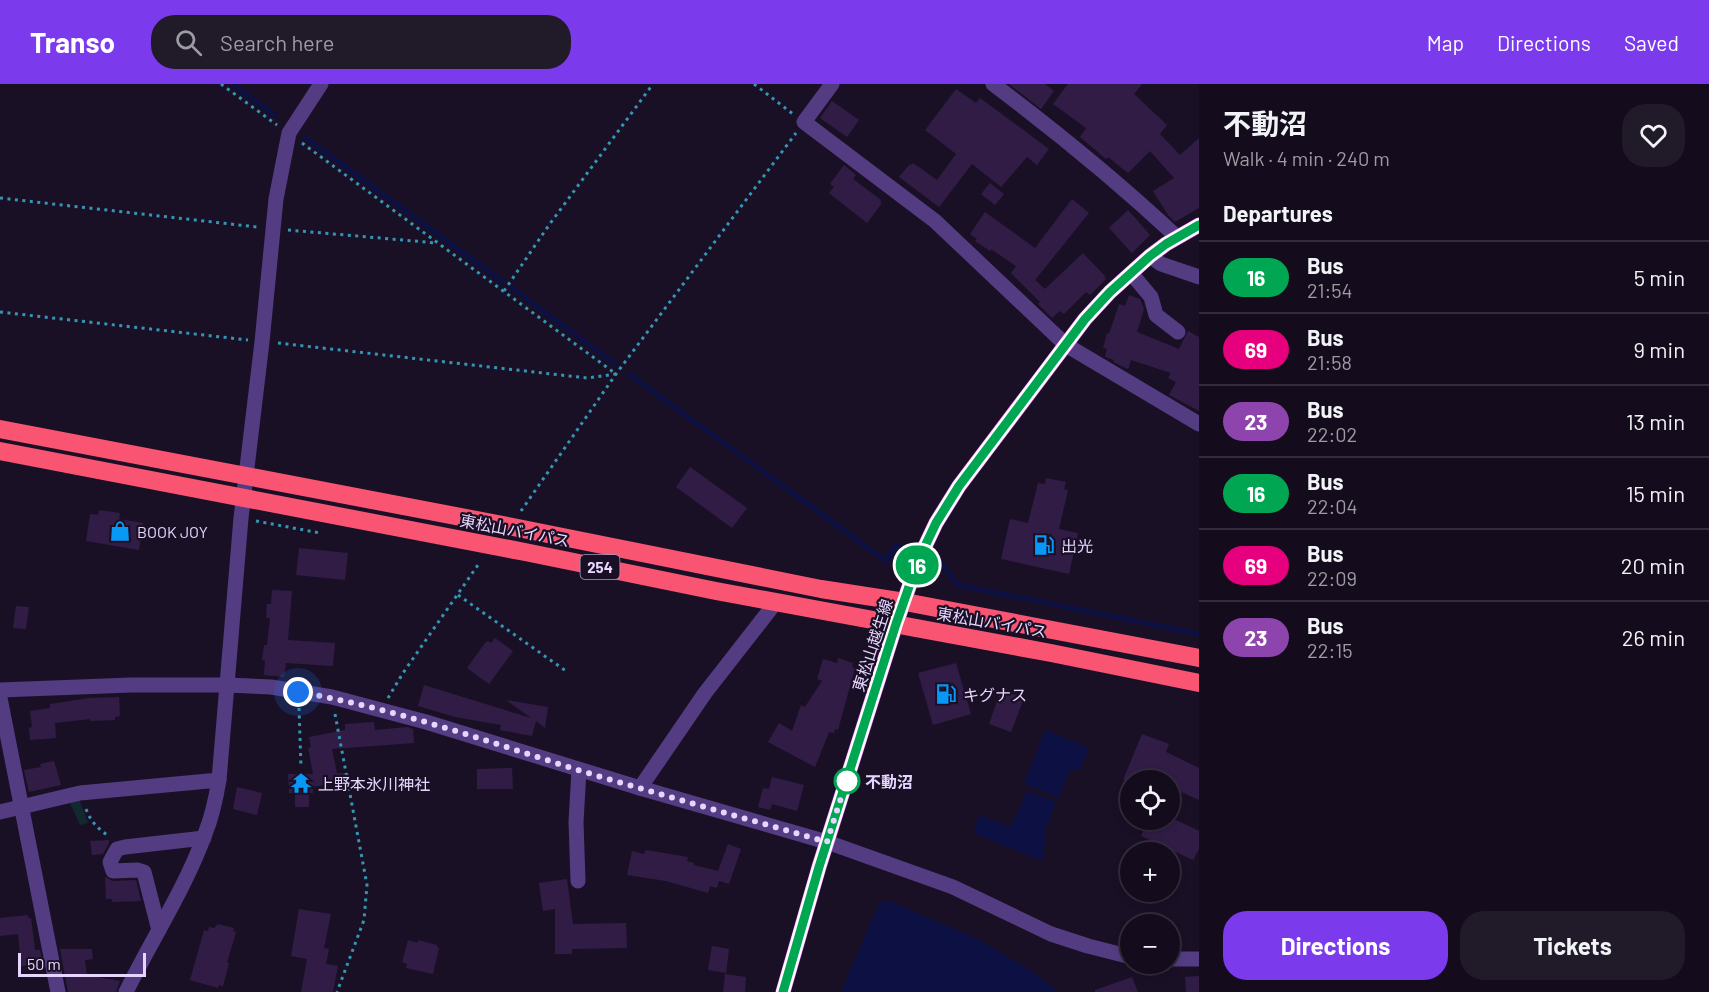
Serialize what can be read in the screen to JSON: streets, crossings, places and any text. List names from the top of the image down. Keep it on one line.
{"streets":{"highway":["東松山バイパス","254"],"main road":["東松山越生線"]},"crossings":[["東松山バイパス","東松山越生線"]],"places":{"shop":["BOOK JOY"],"fuel station":["出光","キグナス"],"other":["不動沼"],"temple":["上野本氷川神社"]},"lines":["bus line 16"],"scale_bar":"50 m","page":{"header":"Transo","search":"Search here","nav":["Map","Directions","Saved"],"on_map":"16","heading":[["不動沼","Walk · 4 min · 240 m"],"Departures"],"list":[{"mark":"16","name":"Bus","note":"21:54","value":"5 min"},{"mark":"69","name":"Bus","note":"21:58","value":"9 min"},{"mark":"23","name":"Bus","note":"22:02","value":"13 min"},{"mark":"16","name":"Bus","note":"22:04","value":"15 min"},{"mark":"69","name":"Bus","note":"22:09","value":"20 min"},{"mark":"23","name":"Bus","note":"22:15","value":"26 min"}],"map_buttons":["+","−"],"buttons":["Directions","Tickets"],"scale":"50 m"}}
